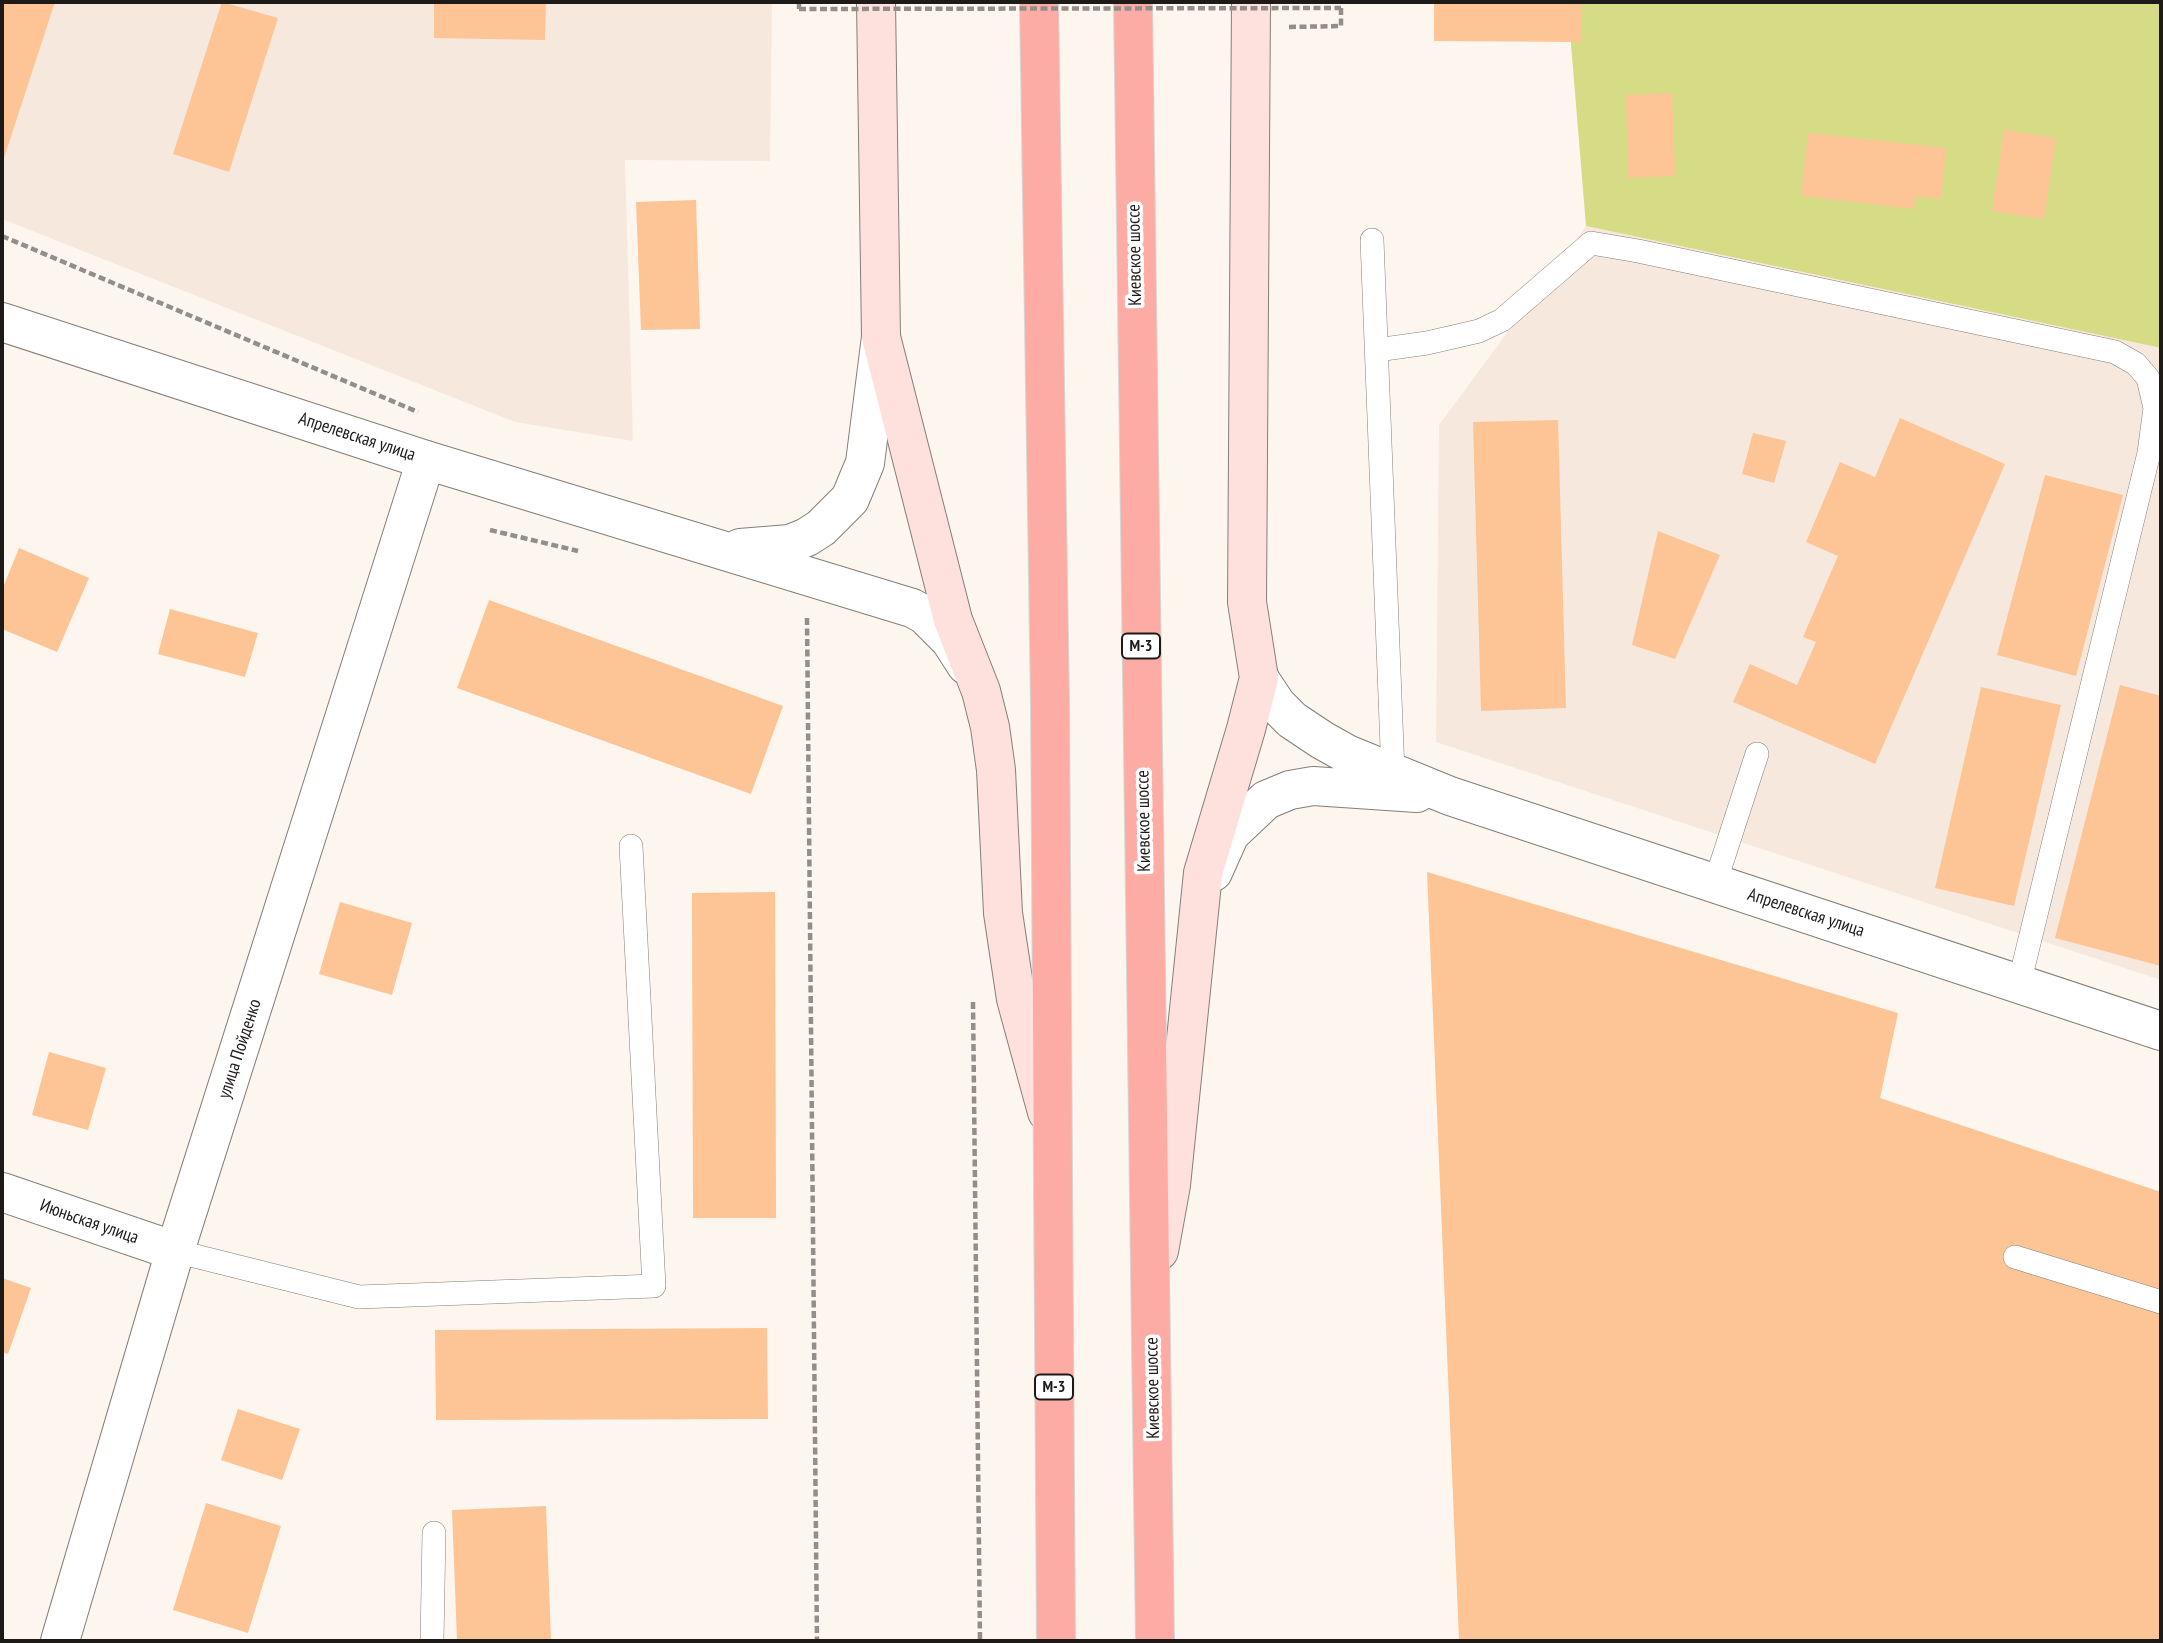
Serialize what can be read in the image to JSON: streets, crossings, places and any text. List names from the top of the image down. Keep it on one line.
{"streets":{"highway":["Киевское шоссе","М-3"],"street":["Апрелевская улица","улица Пойденко","Июньская улица"]},"crossings":[["Апрелевская улица","улица Пойденко"],["улица Пойденко","Июньская улица"]]}
